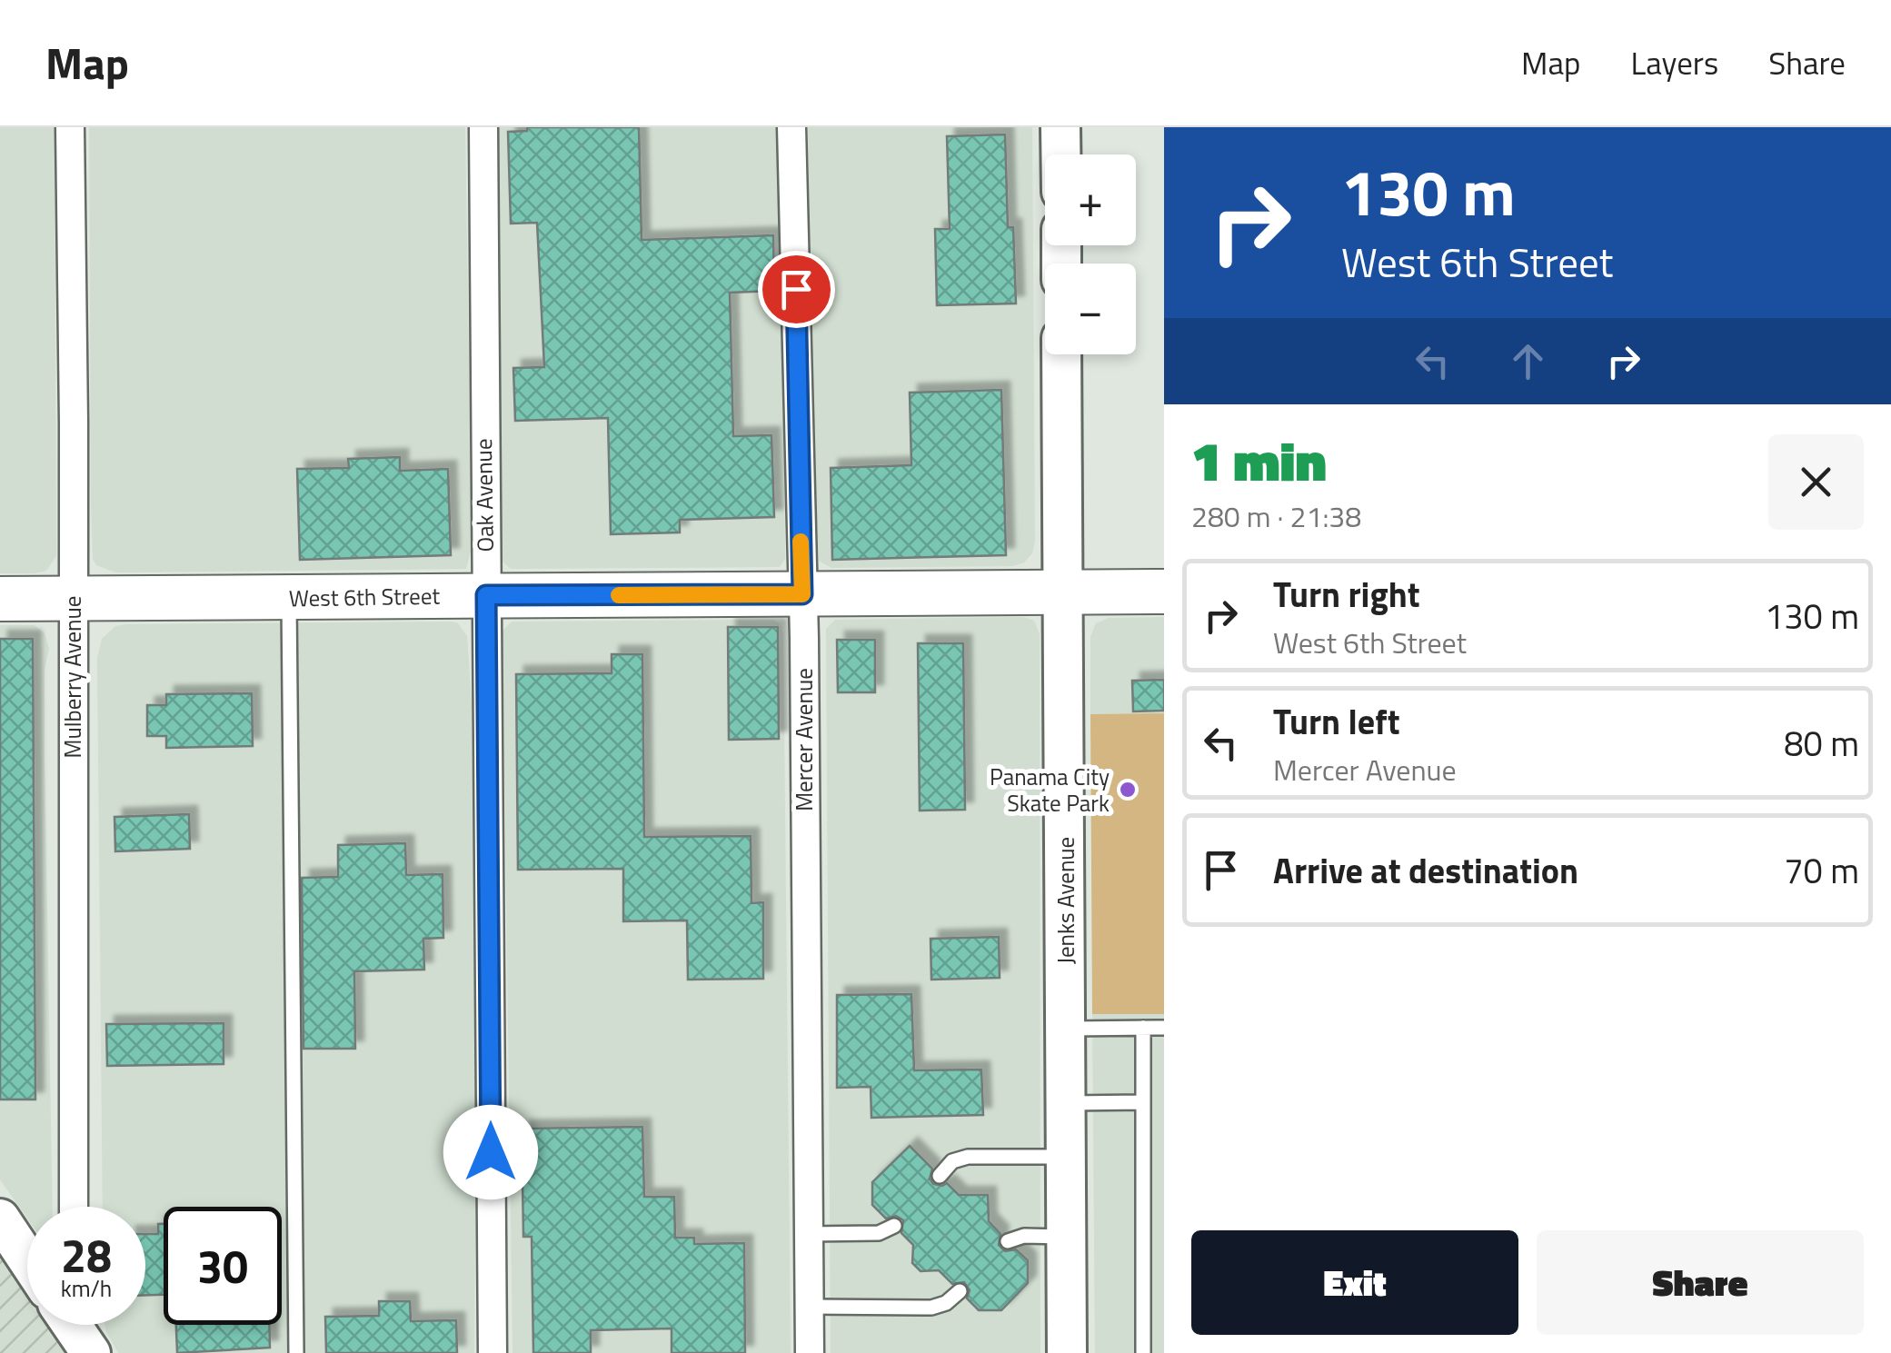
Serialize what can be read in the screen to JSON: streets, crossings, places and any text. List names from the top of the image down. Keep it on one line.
{"streets":{"main road":["West 6th Street"],"street":["Oak Avenue","Mulberry Avenue","Mercer Avenue","Jenks Avenue"]},"crossings":[["Oak Avenue","West 6th Street"],["West 6th Street","Mulberry Avenue"],["West 6th Street","Mercer Avenue"],["West 6th Street","Jenks Avenue"]],"places":["Panama City Skate Park"],"page":{"header":"Map","nav":["Map","Layers","Share"],"turn":["130 m","West 6th Street"],"map_buttons":["+","−"],"heading":["1 min","280 m · 21:38"],"list":[{"name":"Turn right","note":"West 6th Street","value":"130 m"},{"name":"Turn left","note":"Mercer Avenue","value":"80 m"},{"name":"Arrive at destination","value":"70 m"}],"speed":"28 km/h","limit":"30","buttons":["Exit","Share"]}}
